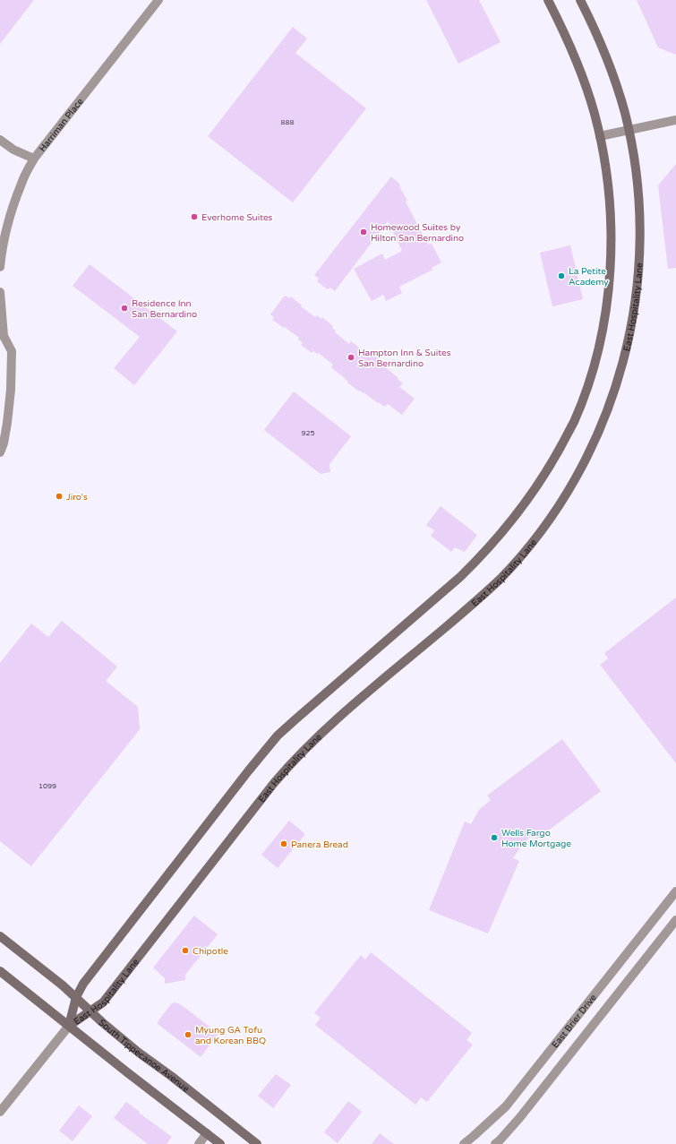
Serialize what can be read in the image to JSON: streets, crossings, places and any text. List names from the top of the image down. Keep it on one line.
{"streets":{"main road":["East Hospitality Lane","South Tippecanoe Avenue"],"street":["Harriman Place","East Brier Drive"]},"crossings":[["East Hospitality Lane","South Tippecanoe Avenue"]],"places":["Everhome Suites","Homewood Suites by Hilton San Bernardino","La Petite Academy","Residence Inn San Bernardino","Hampton Inn & Suites San Bernardino","Jiro's","Wells Fargo Home Mortgage","Panera Bread","Chipotle","Myung GA Tofu and Korean BBQ"],"house_numbers":["888","925","1099"]}
